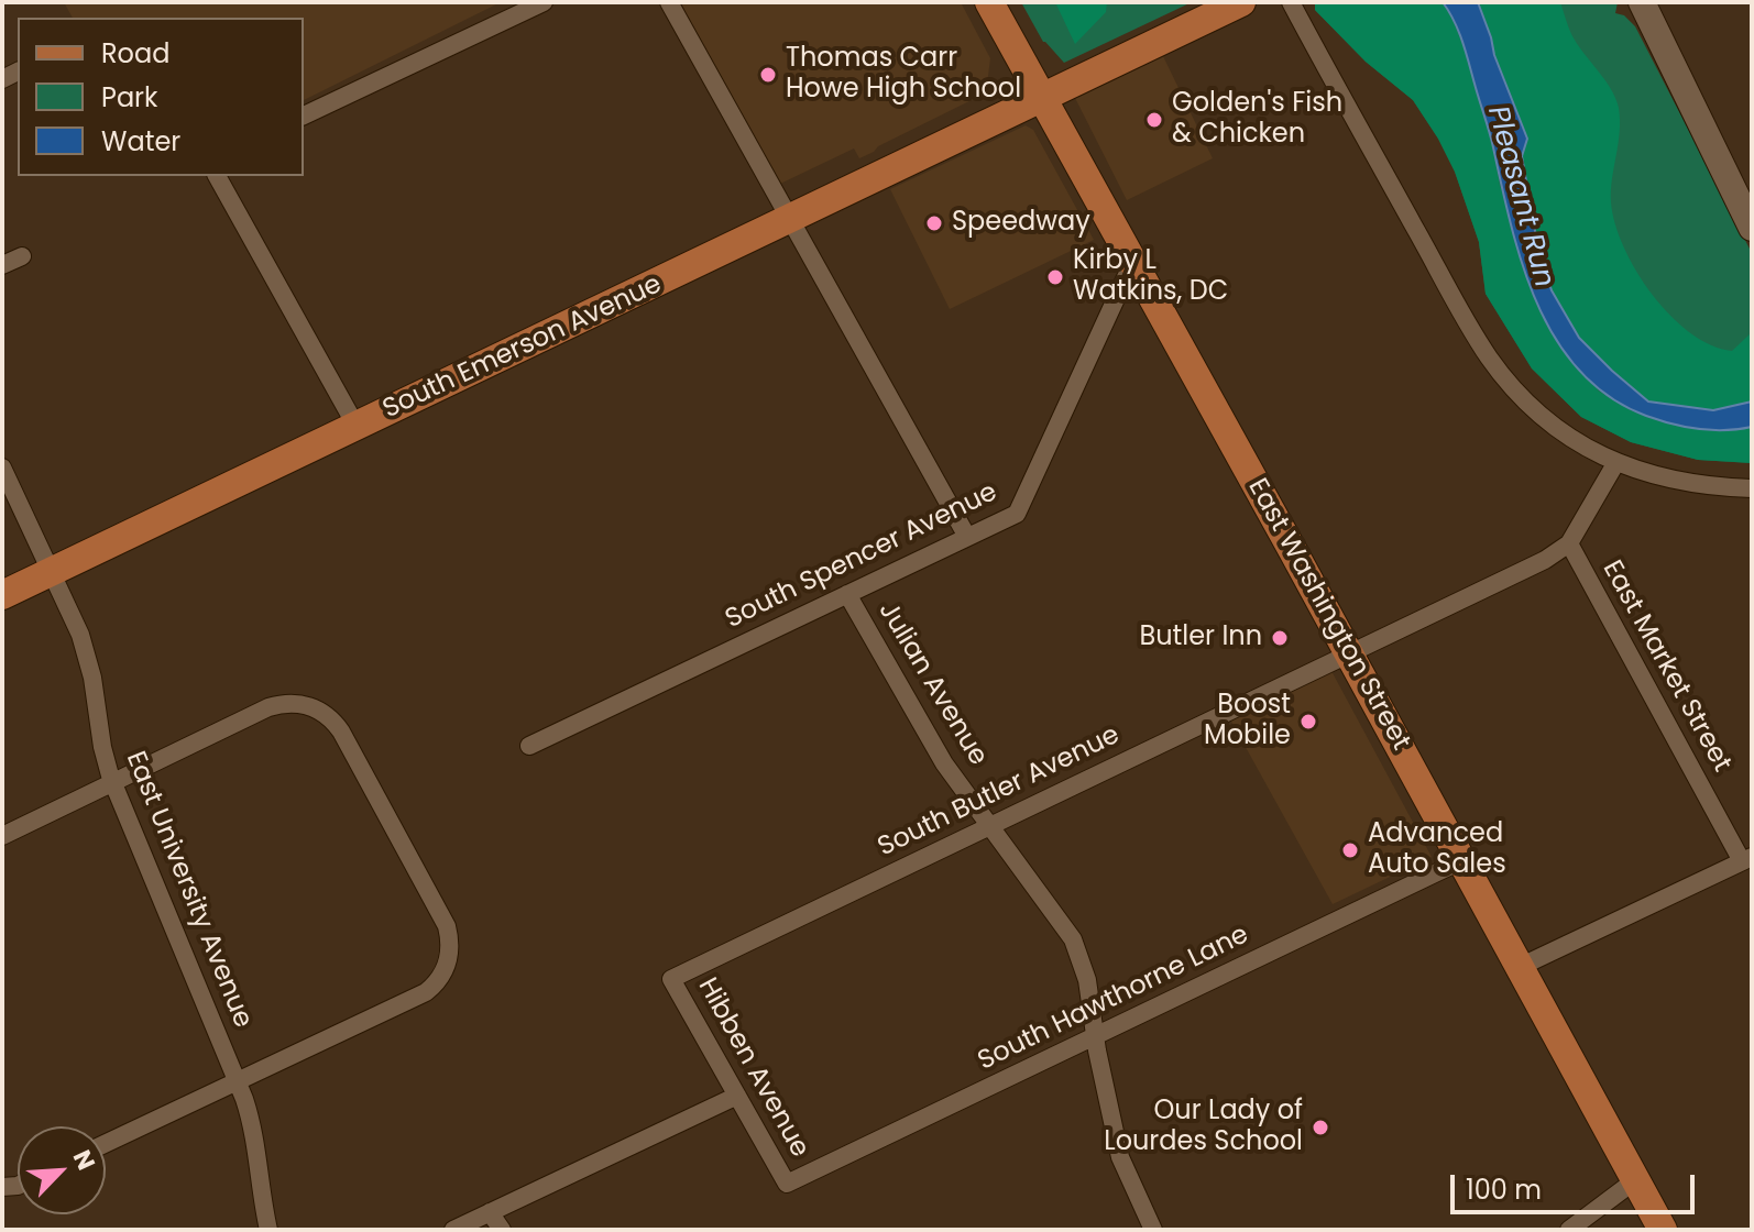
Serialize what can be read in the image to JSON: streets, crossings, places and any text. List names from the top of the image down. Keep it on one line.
{"streets":{"main road":["South Emerson Avenue","East Washington Street"],"street":["South Spencer Avenue","East Market Street","Julian Avenue","South Butler Avenue","East University Avenue","South Hawthorne Lane","Hibben Avenue"]},"crossings":[["South Emerson Avenue","East Washington Street"],["South Emerson Avenue","East University Avenue"],["South Spencer Avenue","East Washington Street"],["South Spencer Avenue","Julian Avenue"],["East Washington Street","South Butler Avenue"],["East Washington Street","South Hawthorne Lane"],["East Market Street","South Butler Avenue"],["Julian Avenue","South Butler Avenue"],["Julian Avenue","South Hawthorne Lane"],["South Butler Avenue","Hibben Avenue"],["South Hawthorne Lane","Hibben Avenue"]],"water":["Pleasant Run"],"places":["Thomas Carr Howe High School","Golden's Fish & Chicken","Speedway","Kirby L Watkins, DC","Butler Inn","Boost Mobile","Advanced Auto Sales","Our Lady of Lourdes School"],"legend":["Road","Park","Water"],"scale_bar":"100 m","north":"top right"}
